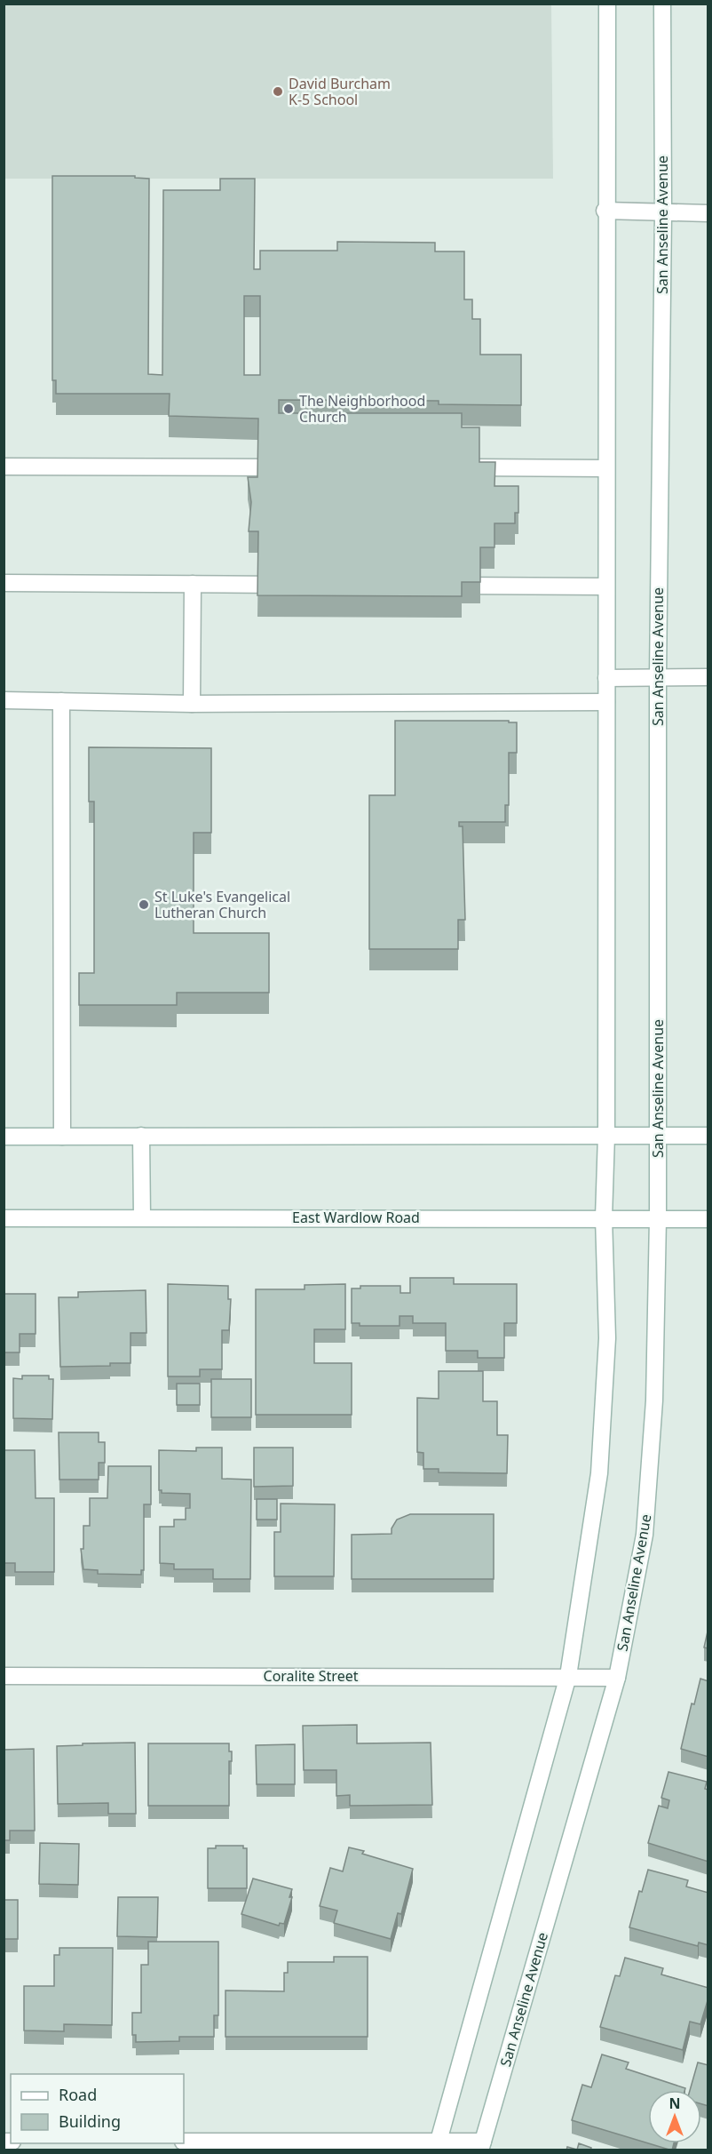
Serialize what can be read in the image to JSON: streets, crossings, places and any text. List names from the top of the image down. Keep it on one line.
{"streets":{"street":["San Anseline Avenue","East Wardlow Road","Coralite Street"]},"crossings":[["San Anseline Avenue","East Wardlow Road"],["San Anseline Avenue","Coralite Street"]],"places":["David Burcham K-5 School","The Neighborhood Church","St Luke's Evangelical Lutheran Church"],"legend":["Road","Building"],"north":"top"}
